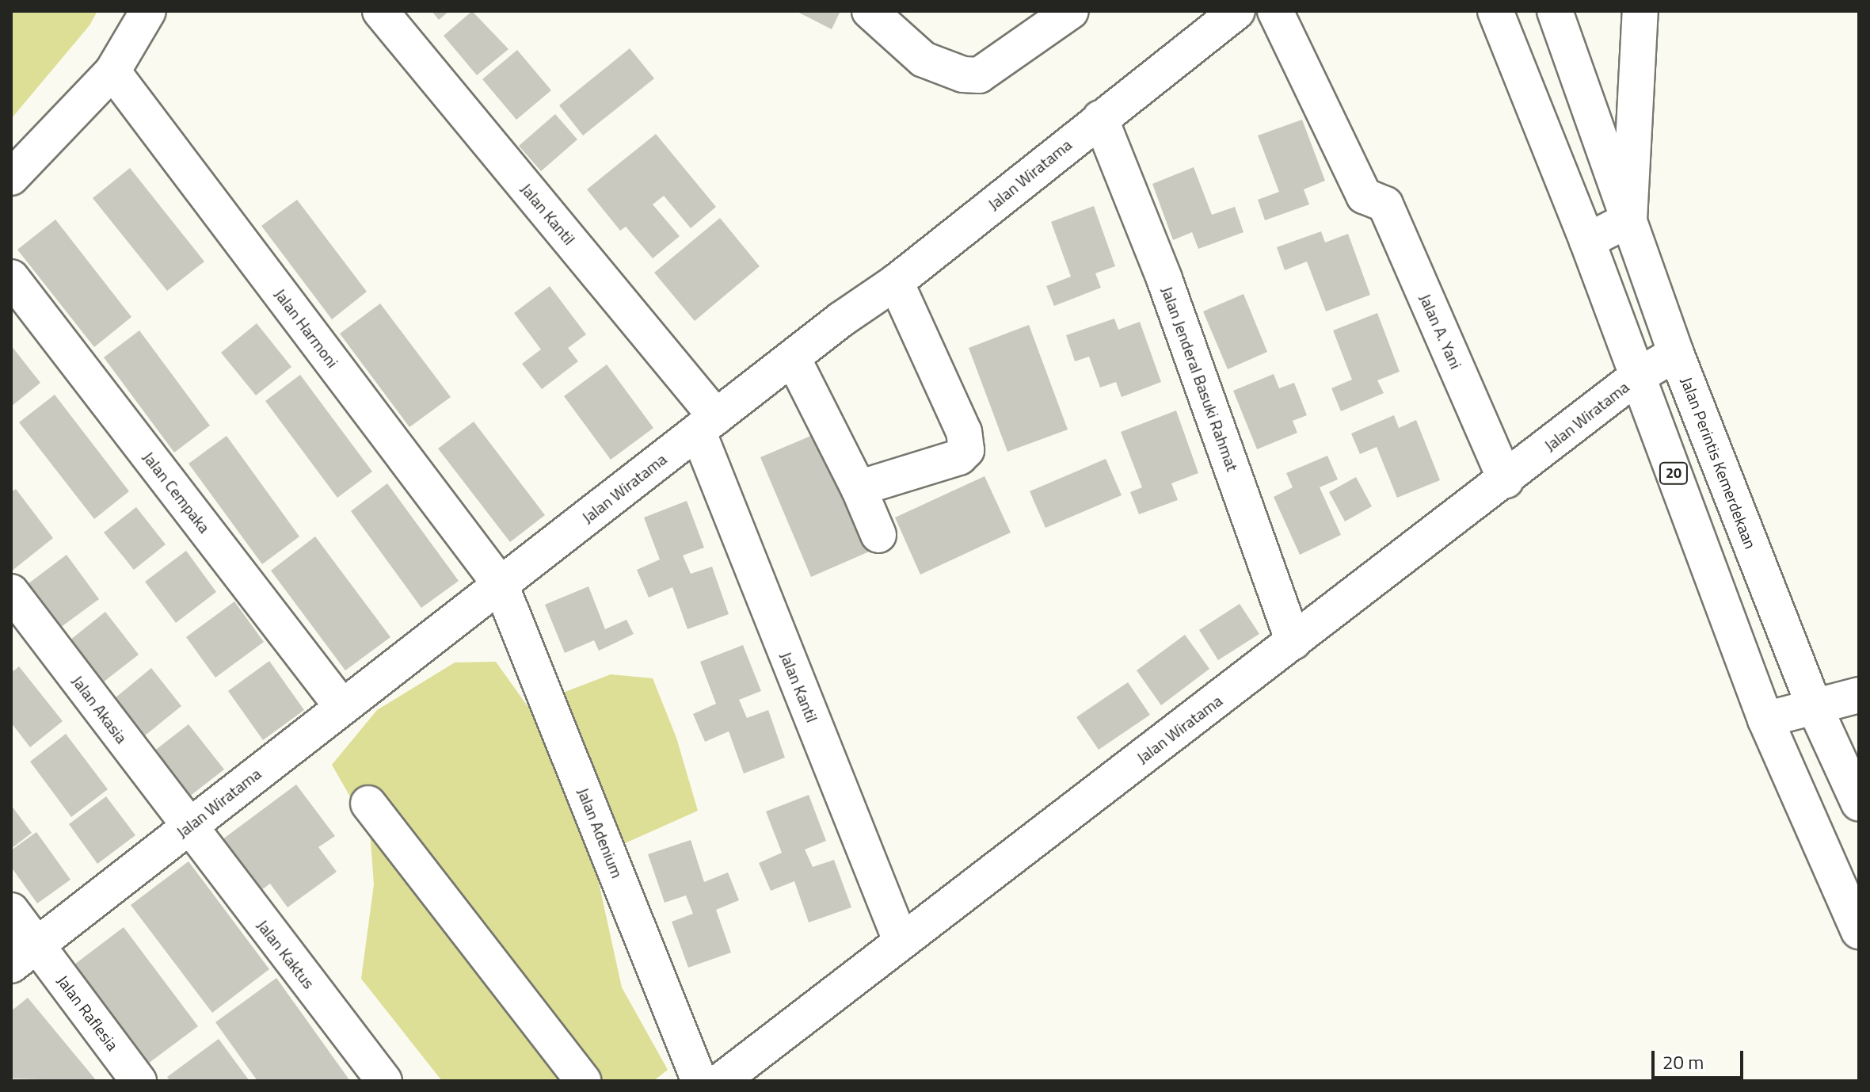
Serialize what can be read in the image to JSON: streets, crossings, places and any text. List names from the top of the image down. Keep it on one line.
{"streets":{"main road":["Jalan Wiratama","Jalan Kantil","Jalan Harmoni","Jalan A. Yani","Jalan Jenderal Basuki Rahmat","Jalan Perintis Kemerdekaan","20","Jalan Cempaka","Jalan Akasia","Jalan Adenium","Jalan Kaktus","Jalan Raflesia"]},"crossings":[["Jalan Wiratama","Jalan Kantil"],["Jalan Wiratama","Jalan Harmoni"],["Jalan Wiratama","Jalan A. Yani"],["Jalan Wiratama","Jalan Jenderal Basuki Rahmat"],["Jalan Wiratama","Jalan Perintis Kemerdekaan"],["Jalan Wiratama","20"],["Jalan Wiratama","Jalan Cempaka"],["Jalan Wiratama","Jalan Akasia"],["Jalan Wiratama","Jalan Adenium"],["Jalan Wiratama","Jalan Kaktus"],["Jalan Wiratama","Jalan Raflesia"],["Jalan Harmoni","Jalan Adenium"],["Jalan Akasia","Jalan Kaktus"]],"scale_bar":"20 m"}
